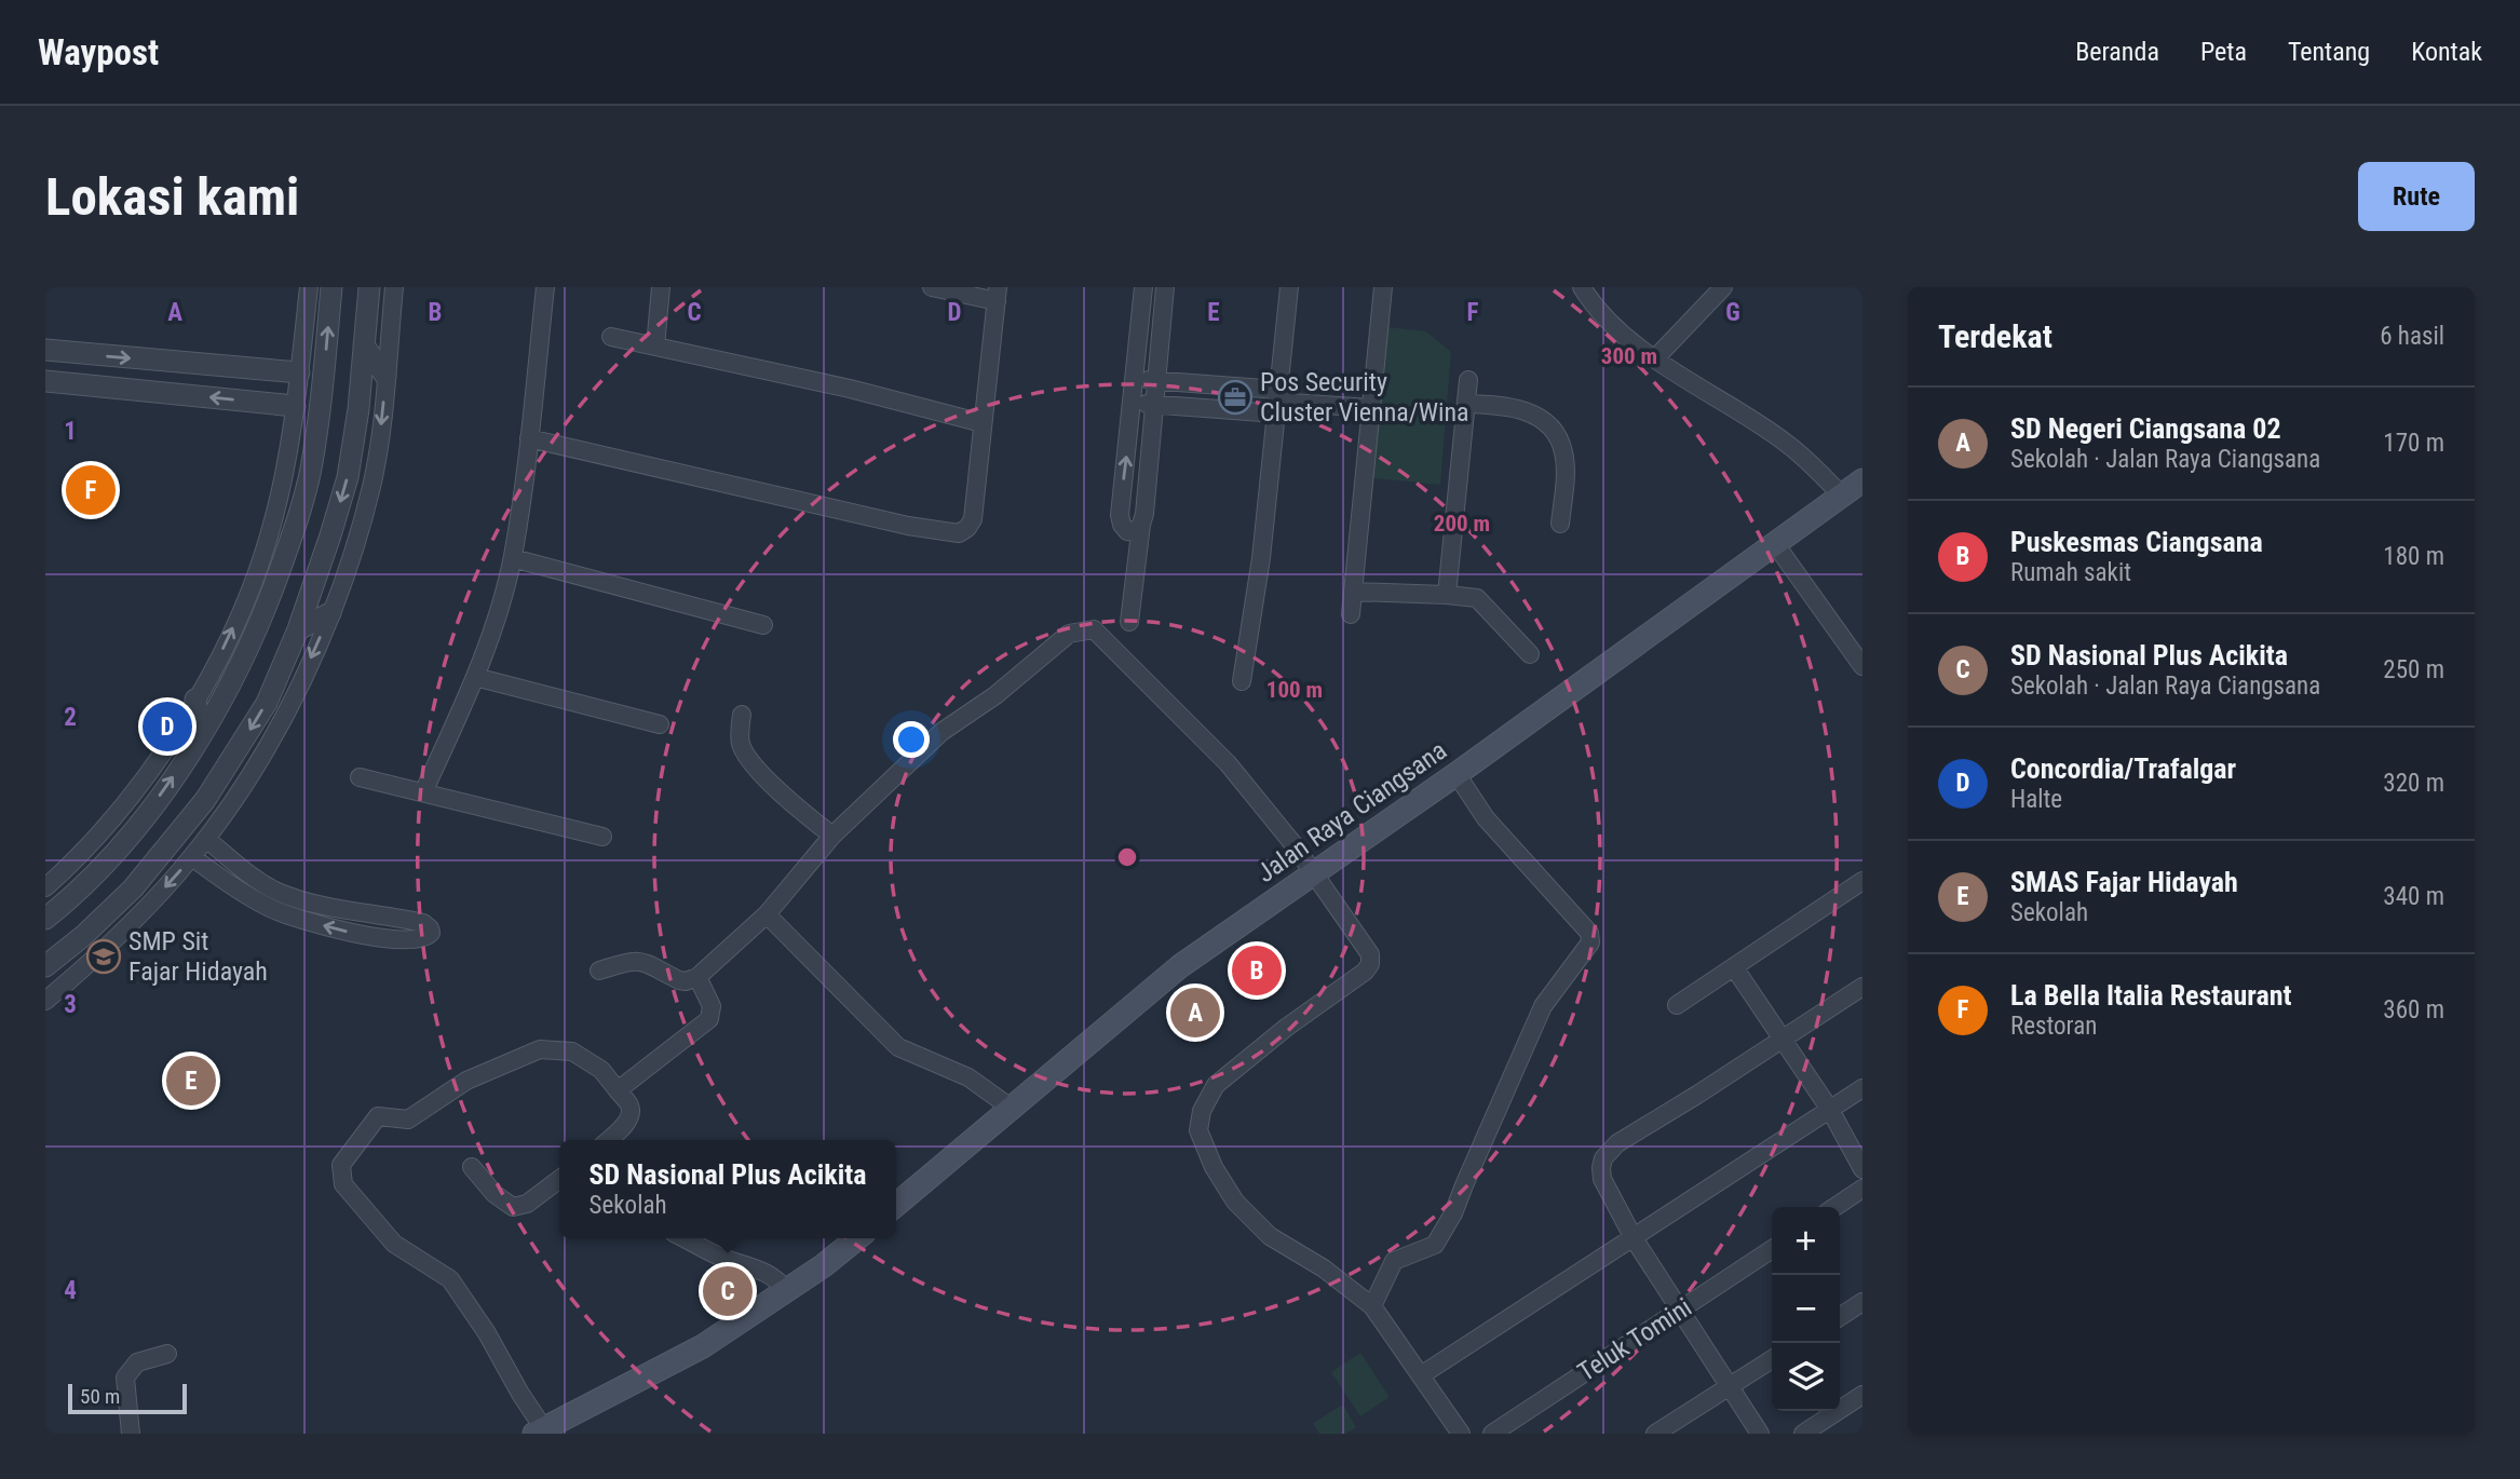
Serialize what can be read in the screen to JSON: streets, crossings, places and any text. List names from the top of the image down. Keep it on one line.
{"streets":{"main road":["Jalan Raya Ciangsana"],"street":["Teluk Tomini"]},"places":{"office":["Pos Security Cluster Vienna/Wina"],"school or university":["SMP Sit Fajar Hidayah"]},"scale_bar":"50 m","page":{"header":"Waypost","nav":["Beranda","Peta","Tentang","Kontak"],"buttons":"Rute","title":"Lokasi kami","heading":["Terdekat","6 hasil"],"list":[{"mark":"A","name":"SD Negeri Ciangsana 02","note":"Sekolah · Jalan Raya Ciangsana","value":"170 m"},{"mark":"B","name":"Puskesmas Ciangsana","note":"Rumah sakit","value":"180 m"},{"mark":"C","name":"SD Nasional Plus Acikita","note":"Sekolah · Jalan Raya Ciangsana","value":"250 m"},{"mark":"D","name":"Concordia/Trafalgar","note":"Halte","value":"320 m"},{"mark":"E","name":"SMAS Fajar Hidayah","note":"Sekolah","value":"340 m"},{"mark":"F","name":"La Bella Italia Restaurant","note":"Restoran","value":"360 m"}],"pins":["F","D","B","A","E","C"],"popup":["SD Nasional Plus Acikita","Sekolah"],"map_buttons":["+","−"],"scale":"50 m"},"grid":{"columns":["A","B","C","D","E","F","G"],"rows":["1","2","3","4"]},"rings":["300 m","200 m","100 m"]}
